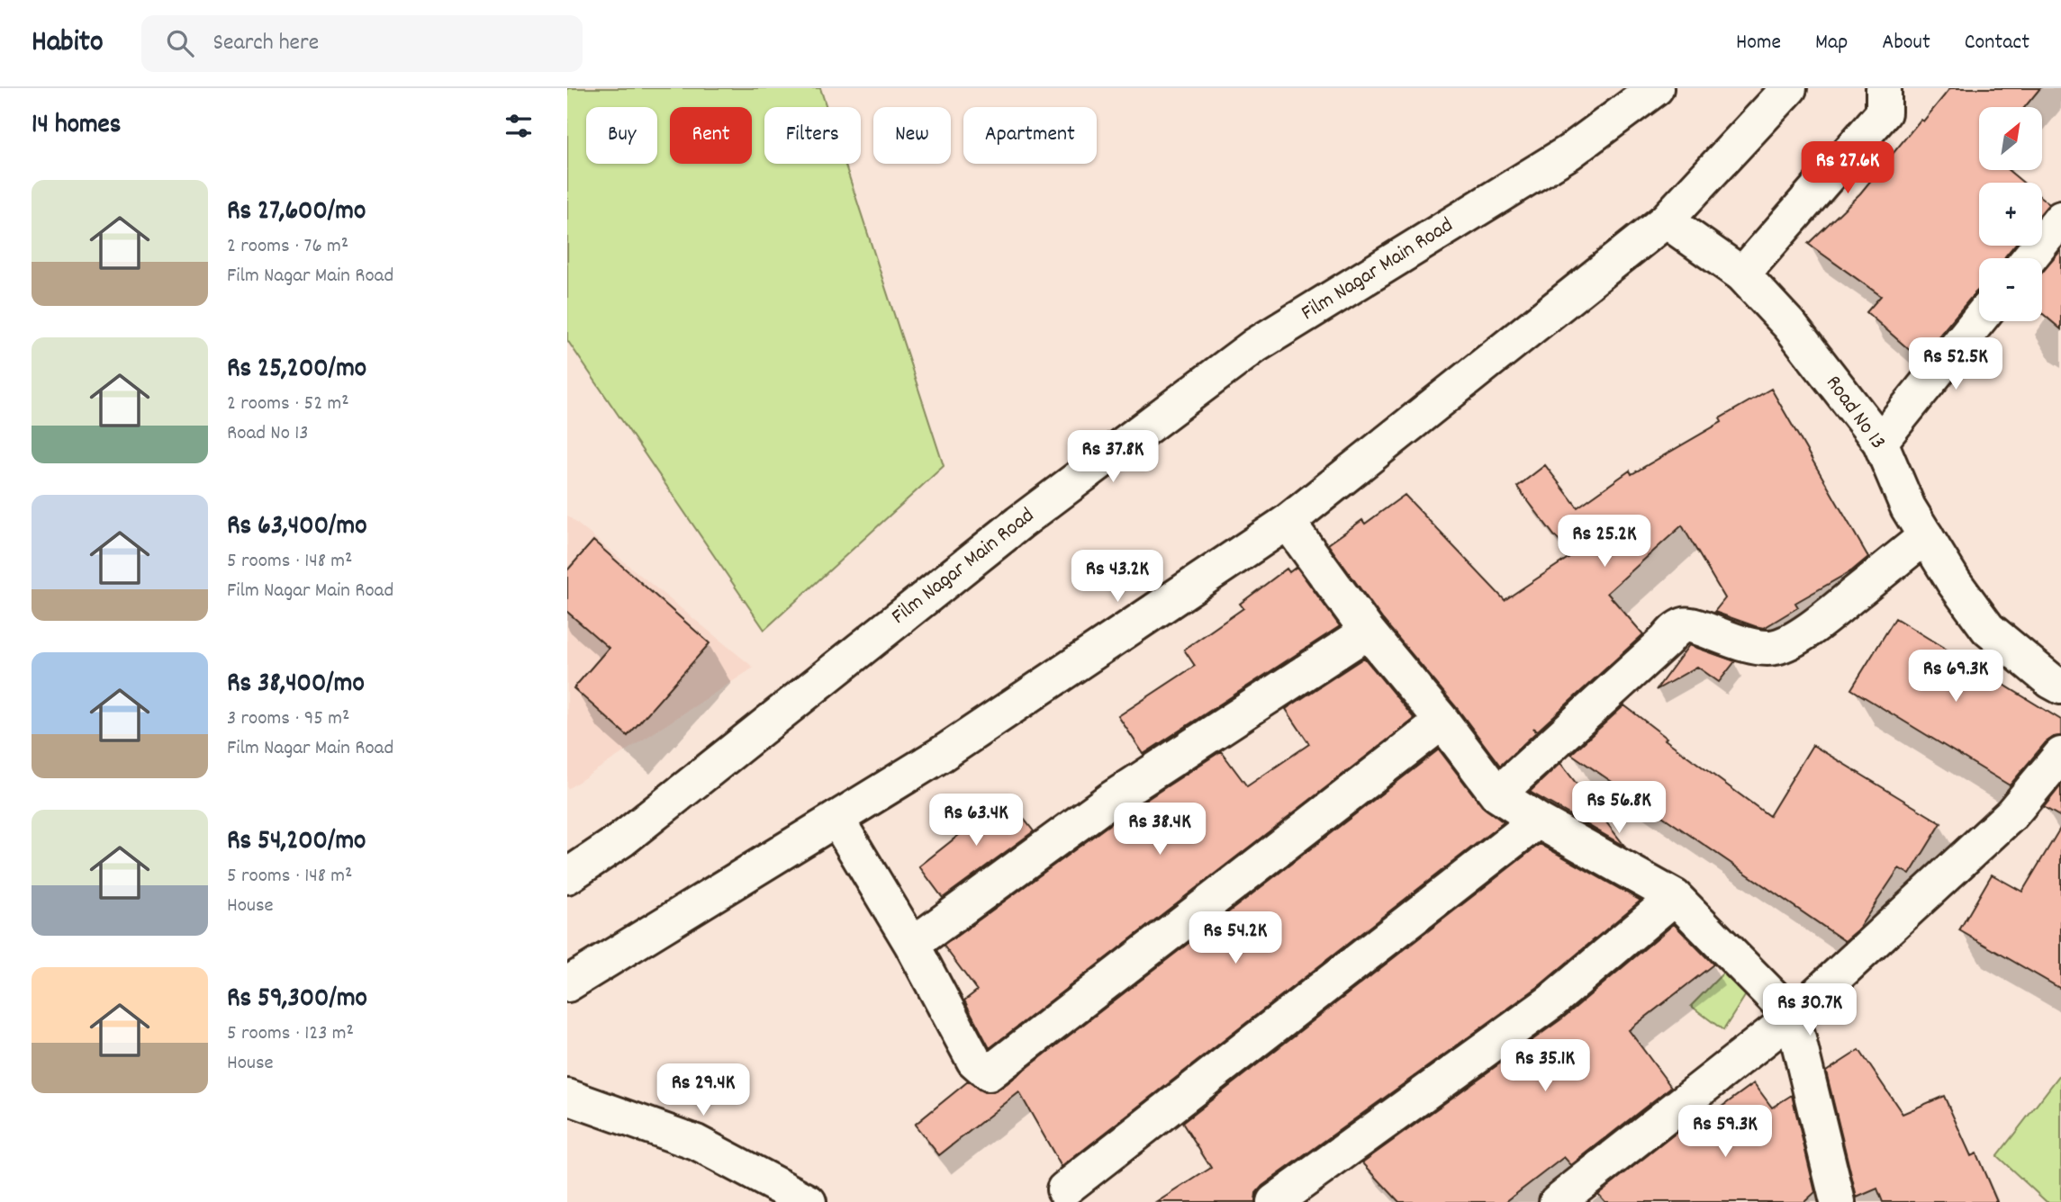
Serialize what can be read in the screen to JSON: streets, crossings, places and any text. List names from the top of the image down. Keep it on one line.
{"streets":{"street":["Film Nagar Main Road","Road No 13"]},"north":"top right","page":{"header":"Habito","search":"Search here","nav":["Home","Map","About","Contact"],"heading":"14 homes","map_buttons":["+","−"],"chip":["Buy","Rent","Filters","New","Apartment"],"price":["Rs 27.6K","Rs 52.5K","Rs 37.8K","Rs 25.2K","Rs 43.2K","Rs 69.3K","Rs 56.8K","Rs 63.4K","Rs 38.4K","Rs 54.2K","Rs 30.7K","Rs 35.1K","Rs 29.4K","Rs 59.3K"],"list":[{"name":"Rs 27,600/mo","note":"2 rooms · 76 m² · Film Nagar Main Road"},{"name":"Rs 25,200/mo","note":"2 rooms · 52 m² · Road No 13"},{"name":"Rs 63,400/mo","note":"5 rooms · 148 m² · Film Nagar Main Road"},{"name":"Rs 38,400/mo","note":"3 rooms · 95 m² · Film Nagar Main Road"},{"name":"Rs 54,200/mo","note":"5 rooms · 148 m² · House"},{"name":"Rs 59,300/mo","note":"5 rooms · 123 m² · House"}]}}
